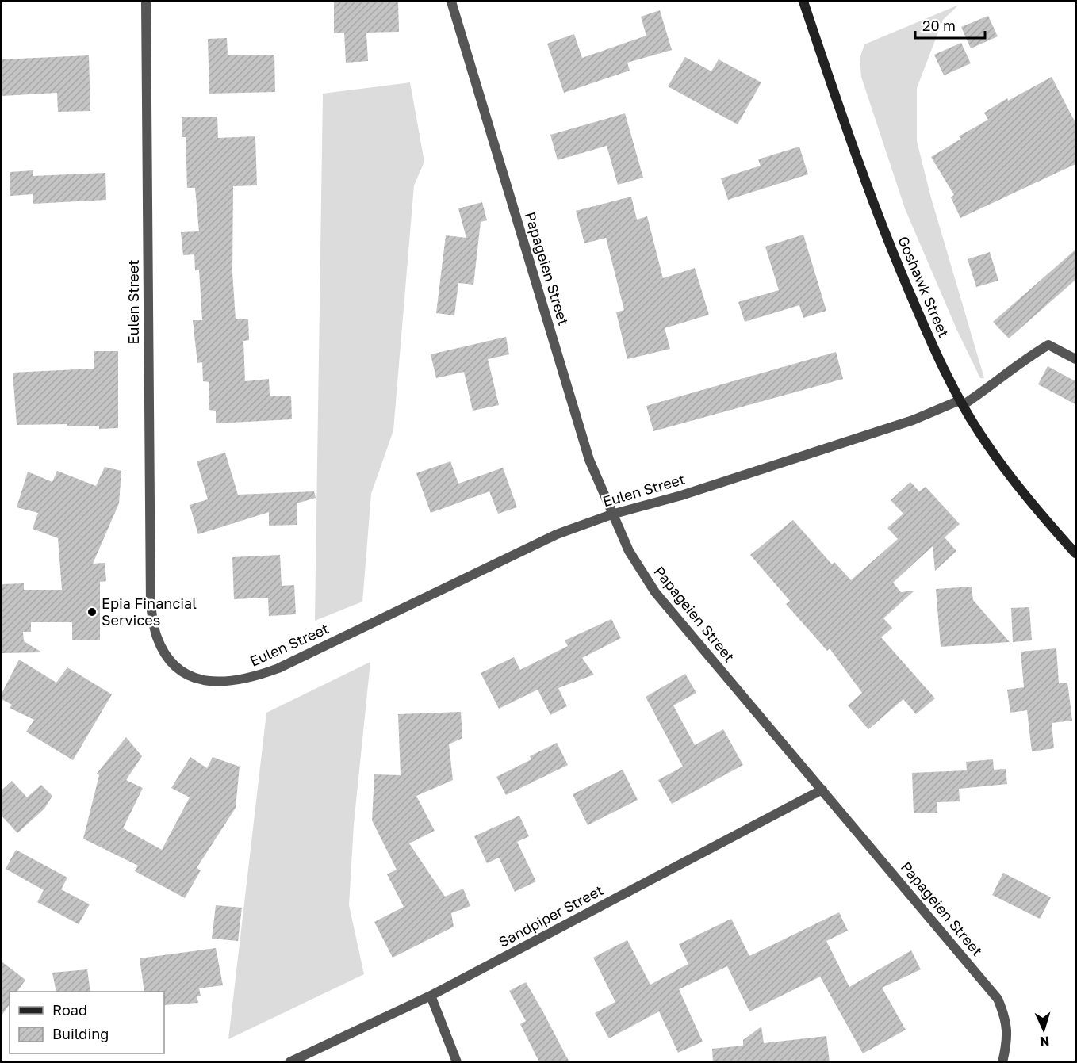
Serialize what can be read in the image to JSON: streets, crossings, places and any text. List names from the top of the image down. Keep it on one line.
{"streets":{"street":["Papageien Street","Goshawk Street","Eulen Street","Sandpiper Street"]},"crossings":[["Papageien Street","Eulen Street"],["Papageien Street","Sandpiper Street"],["Goshawk Street","Eulen Street"]],"places":["Epia Financial Services"],"legend":["Road","Building"],"scale_bar":"20 m","north":"bottom"}
